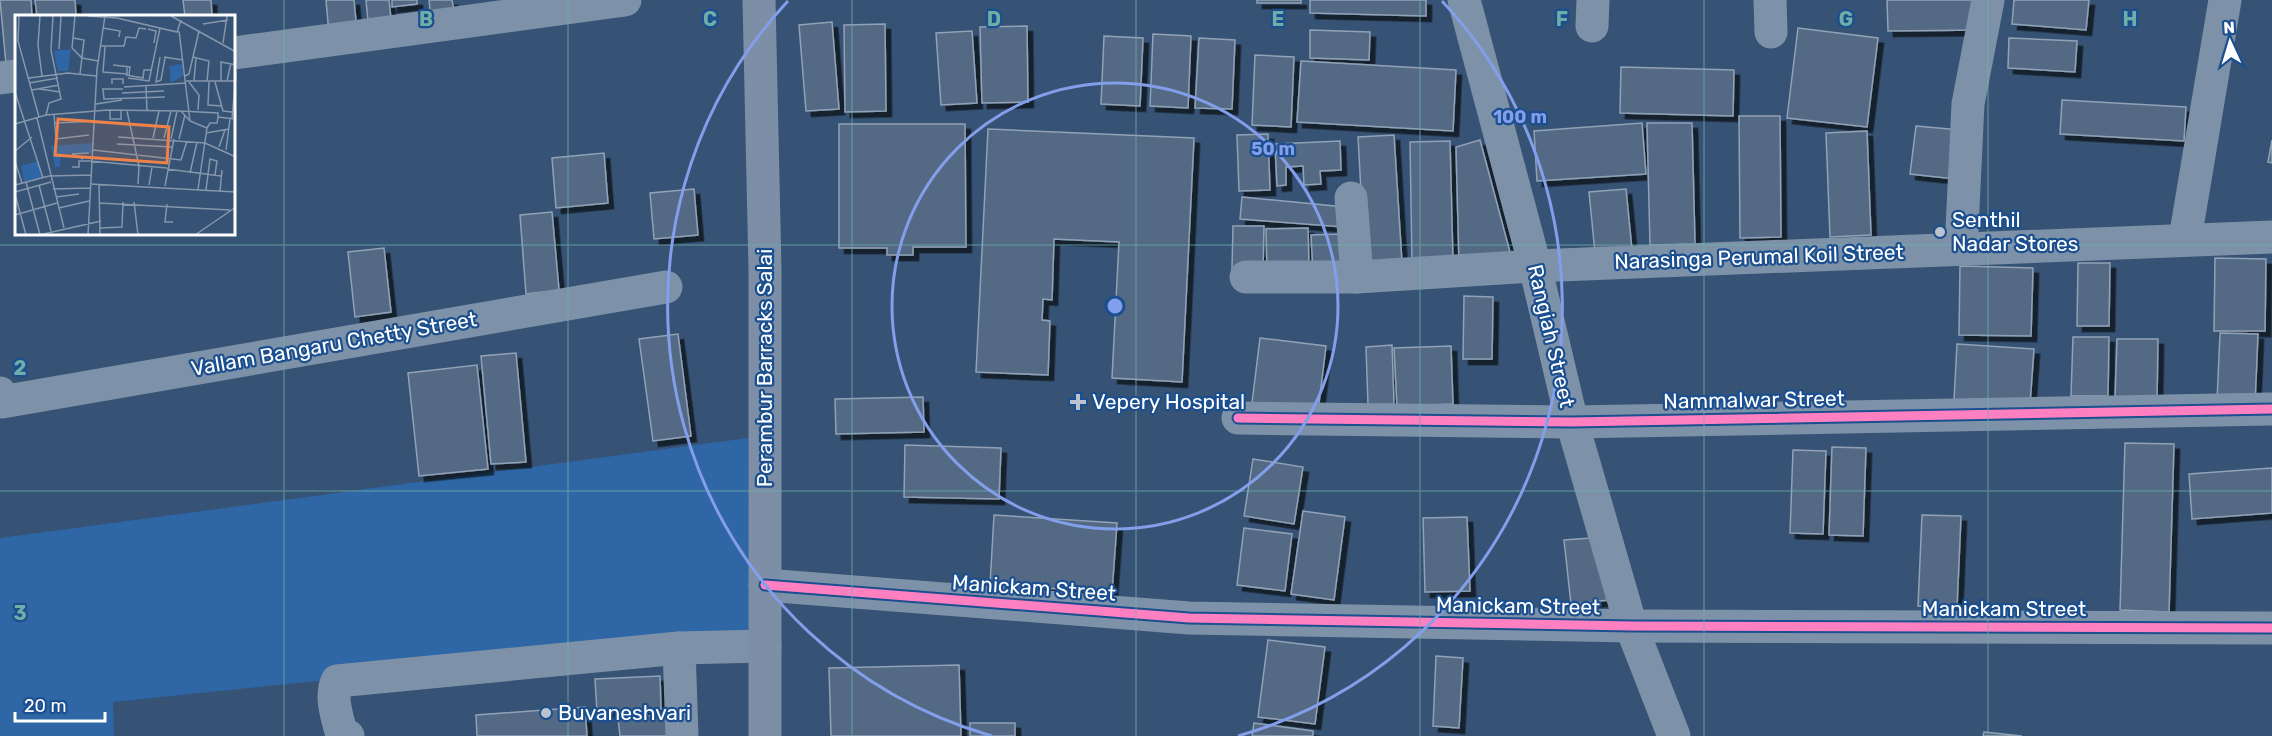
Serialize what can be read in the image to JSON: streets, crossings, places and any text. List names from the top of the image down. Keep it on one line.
{"streets":{"main road":["Perambur Barracks Salai"],"street":["Narasinga Perumal Koil Street","Rangiah Street","Vallam Bangaru Chetty Street","Nammalwar Street","Manickam Street"]},"crossings":[["Narasinga Perumal Koil Street","Rangiah Street"],["Rangiah Street","Nammalwar Street"],["Rangiah Street","Manickam Street"],["Perambur Barracks Salai","Manickam Street"]],"places":{"other":["Senthil Nadar Stores","Buvaneshvari"],"health":["Vepery Hospital"]},"scale_bar":"20 m","north":"top","grid":{"columns":["B","C","D","E","F","G","H"],"rows":["2","3"]},"rings":["100 m","50 m"]}
